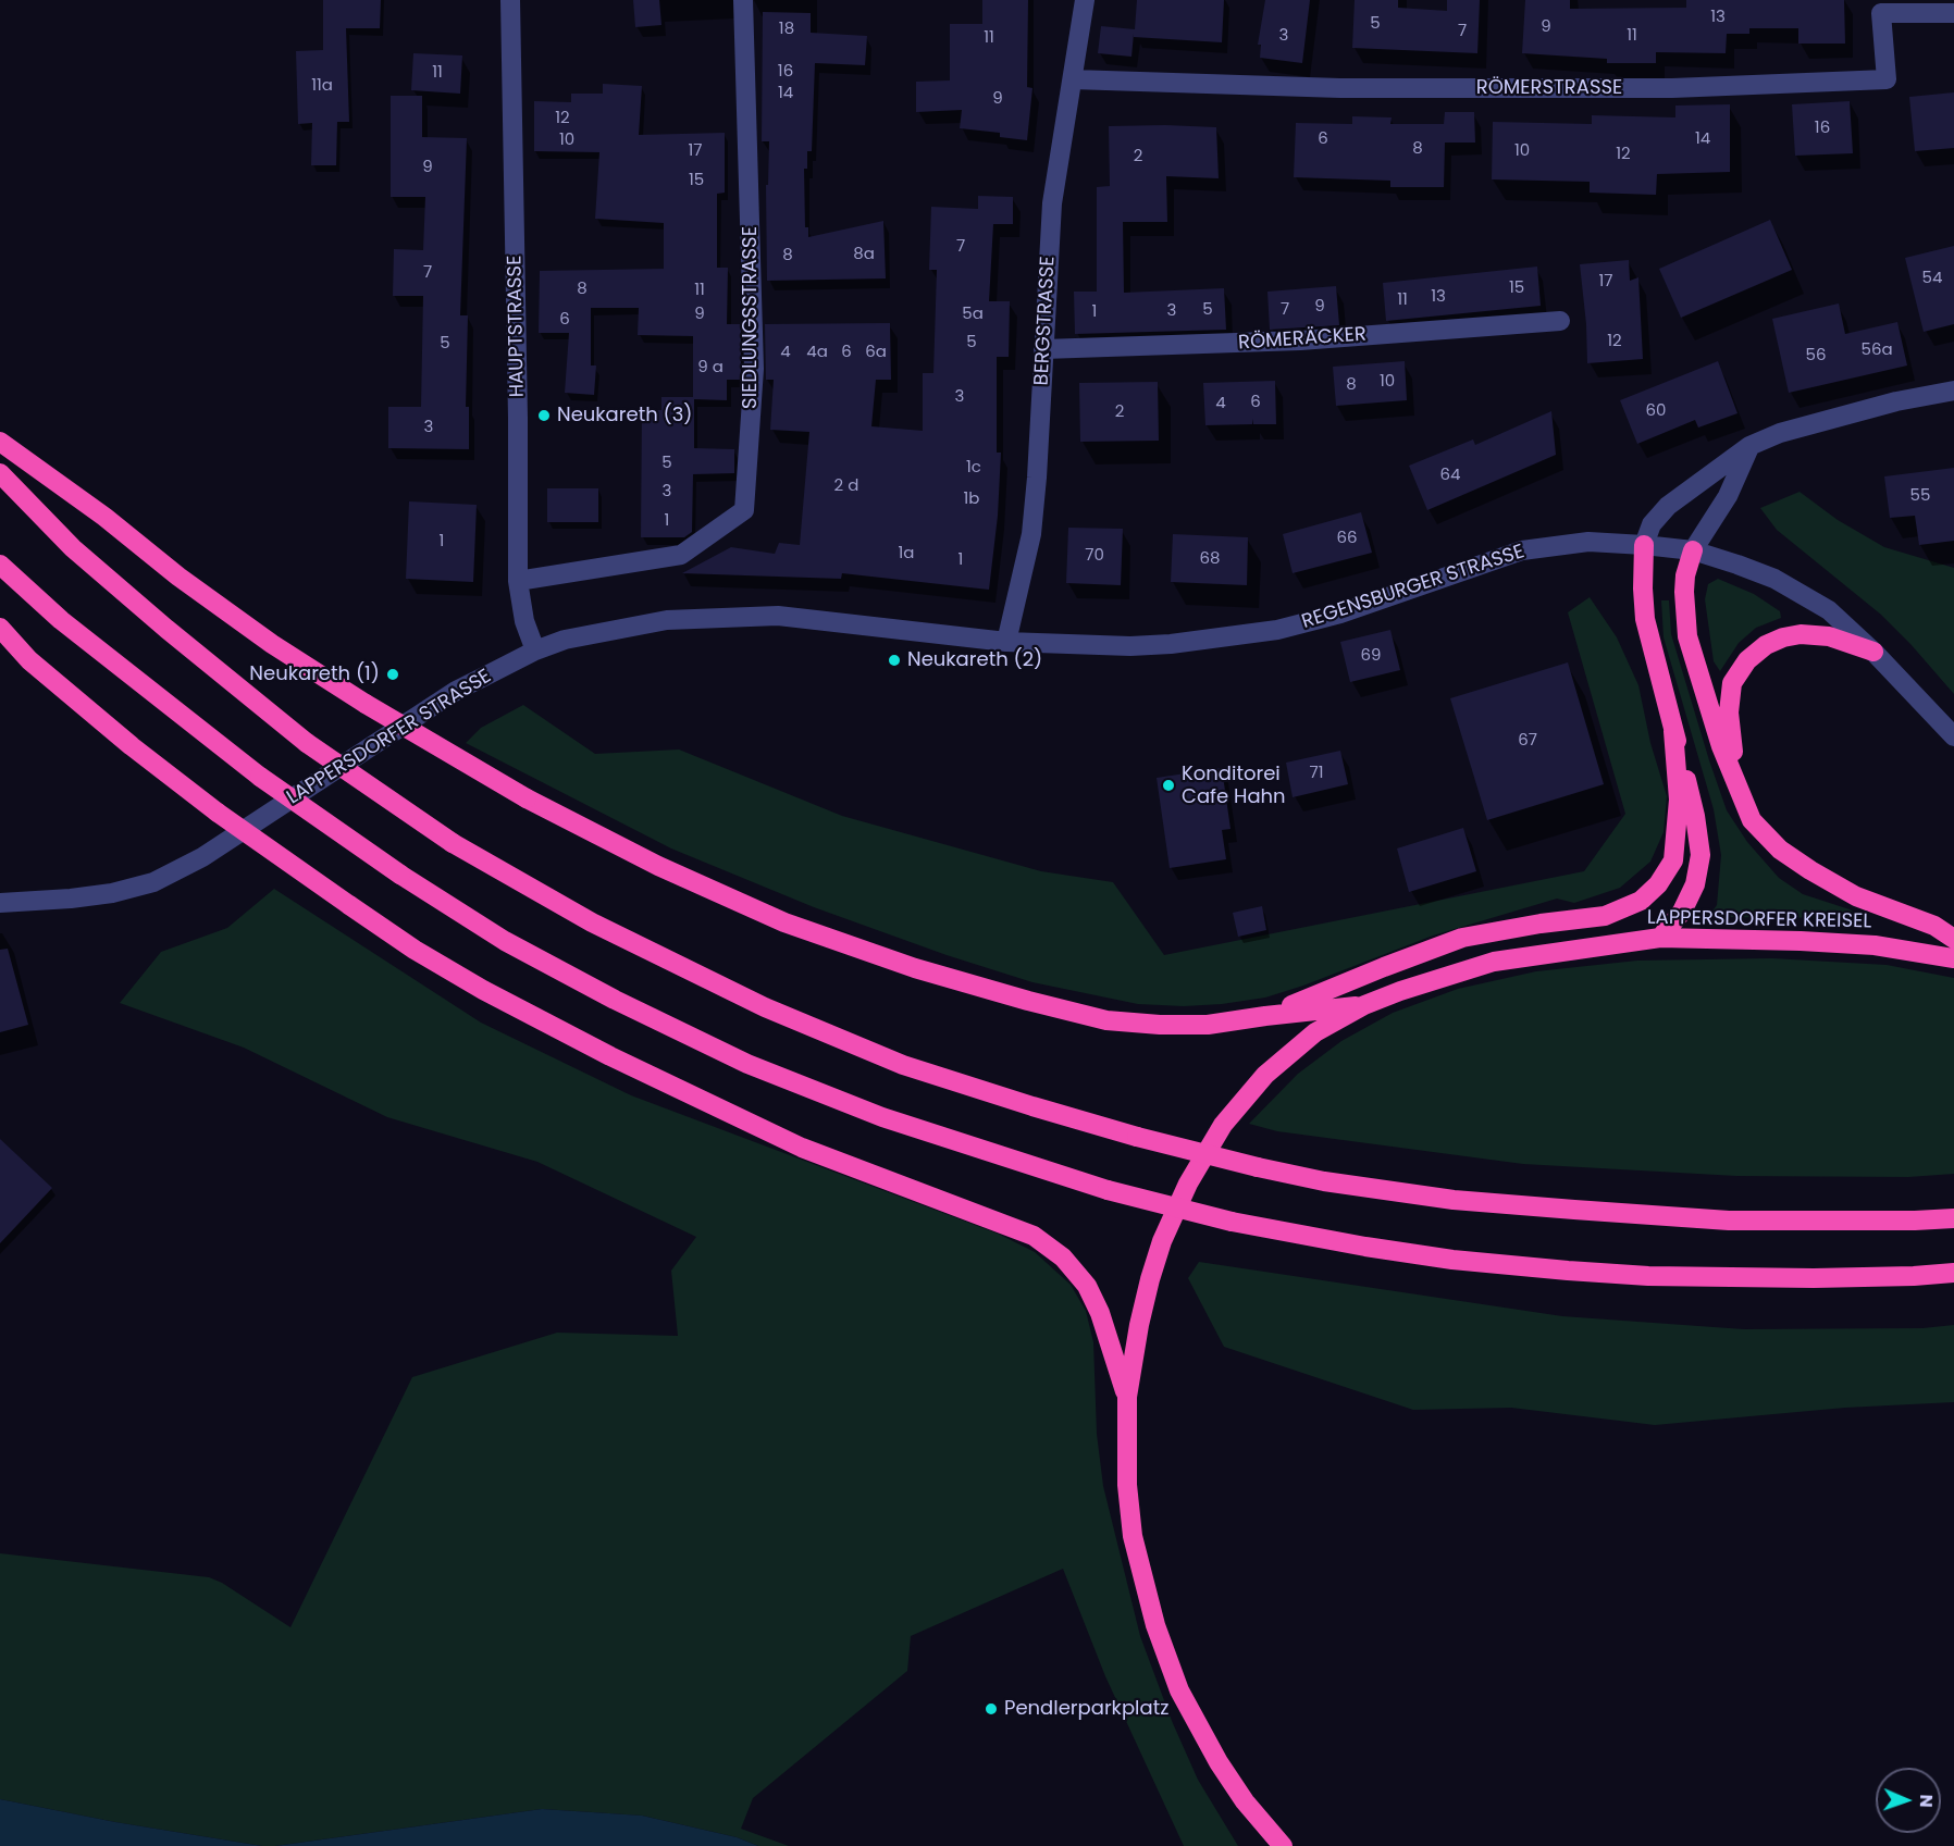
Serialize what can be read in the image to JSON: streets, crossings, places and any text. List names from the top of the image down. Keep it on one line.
{"streets":{"highway":["LAPPERSDORFER KREISEL"],"street":["RÖMERSTRASSE","SIEDLUNGSSTRASSE","BERGSTRASSE","HAUPTSTRASSE","RÖMERÄCKER","REGENSBURGER STRASSE","LAPPERSDORFER STRASSE"]},"crossings":[["RÖMERSTRASSE","BERGSTRASSE"],["SIEDLUNGSSTRASSE","HAUPTSTRASSE"],["BERGSTRASSE","RÖMERÄCKER"],["BERGSTRASSE","REGENSBURGER STRASSE"],["HAUPTSTRASSE","LAPPERSDORFER STRASSE"],["REGENSBURGER STRASSE","LAPPERSDORFER STRASSE"]],"places":["Neukareth (3)","Neukareth (2)","Neukareth (1)","Konditorei Cafe Hahn","Pendlerparkplatz"],"house_numbers":["13","5","9","18","7","3","11","11","16","11","11a","14","9","12","16","6","14","10","8","17","10","12","2","9","15","7","8a","8","7","54","17","15","8","11","13","11","9","5","7","3","1","9","5a","6","12","5","5","56a","4","4a","6","6a","56","9 a","10","8","3","6","4","60","2","3","5","1c","64","2 d","3","55","1b","1","66","1","1a","70","68","1","69","67","71"],"north":"right"}
